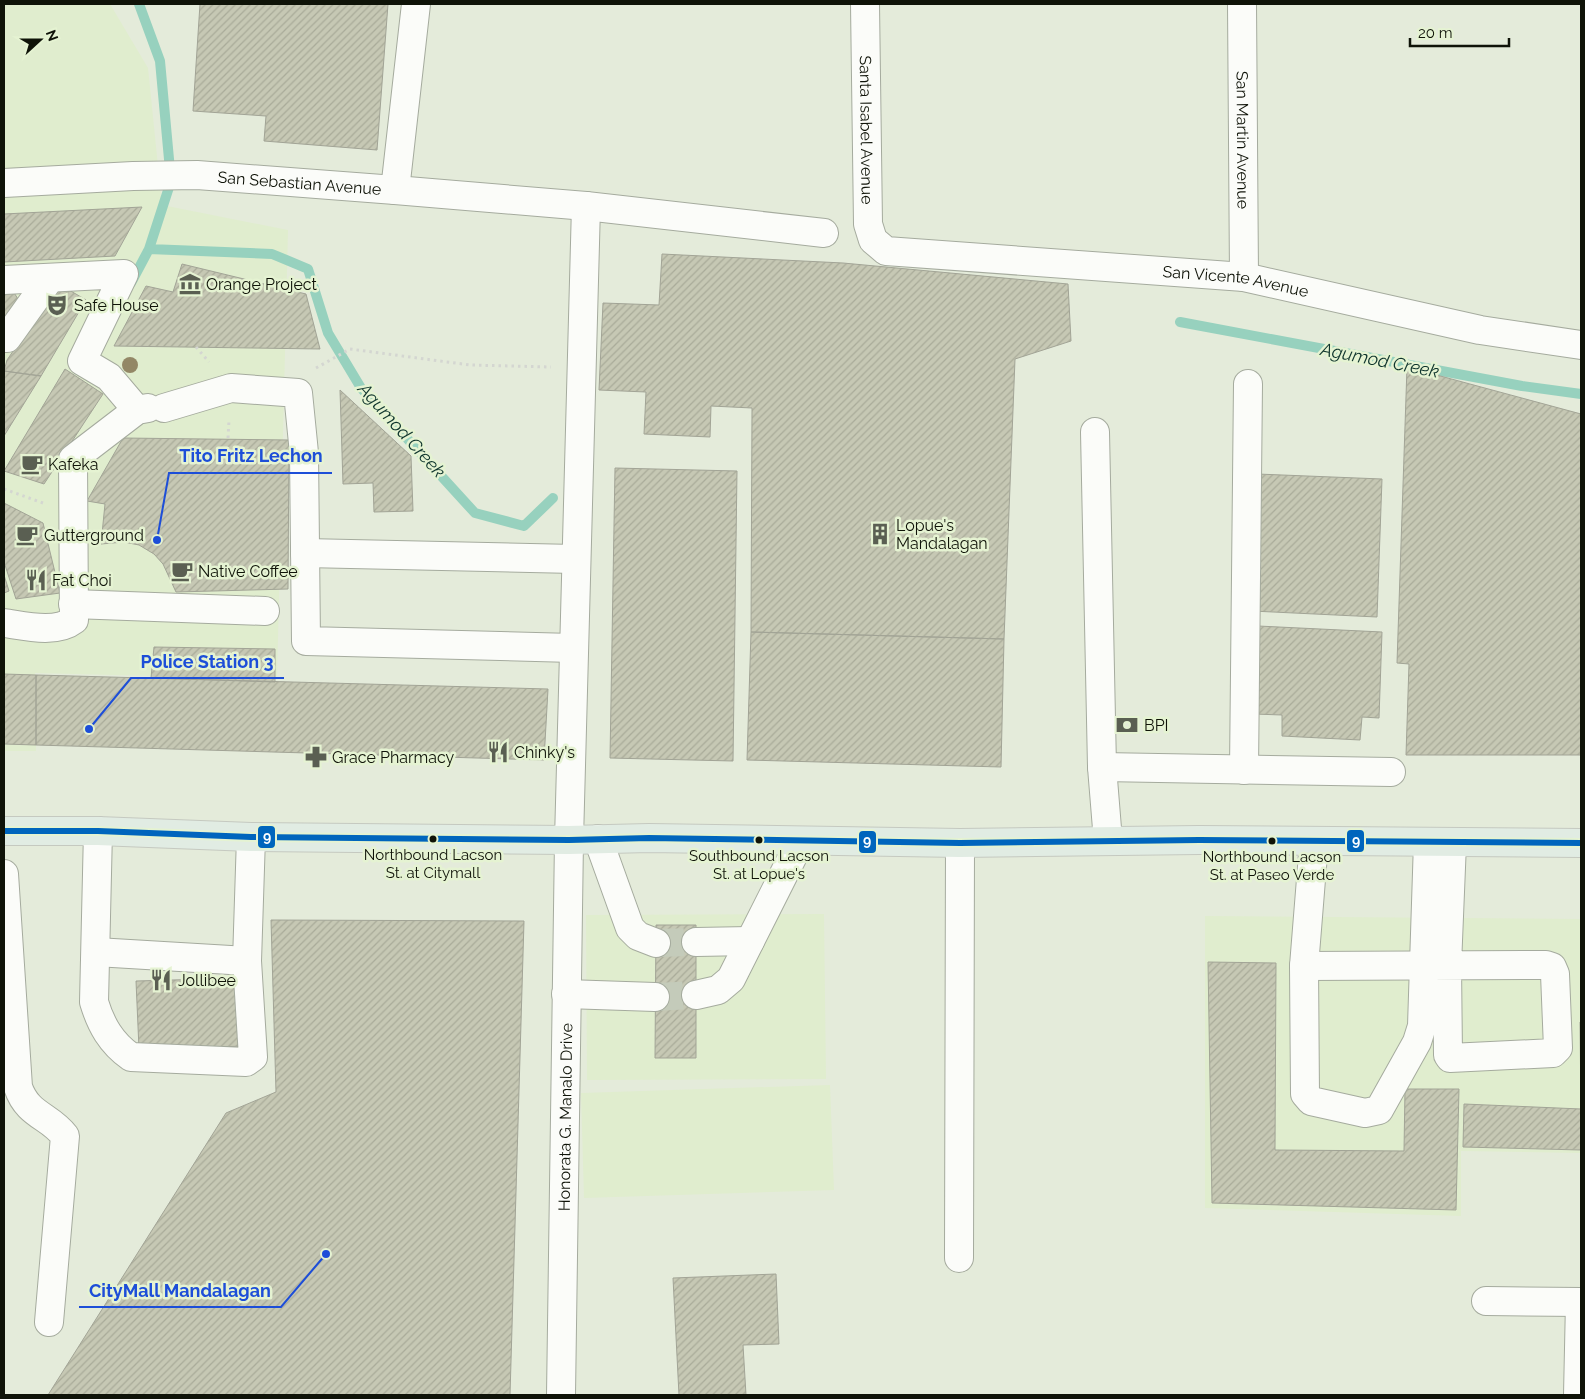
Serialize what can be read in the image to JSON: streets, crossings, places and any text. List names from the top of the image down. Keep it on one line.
{"streets":{"street":["Santa Isabel Avenue","San Martin Avenue","San Sebastian Avenue","San Vicente Avenue","Honorata G. Manalo Drive"]},"crossings":[["Santa Isabel Avenue","San Vicente Avenue"],["San Martin Avenue","San Vicente Avenue"]],"water":["Agumod Creek"],"places":{"museum":["Orange Project"],"theatre":["Safe House"],"cafe":["Kafeka","Gutterground","Native Coffee"],"building":["Lopue's Mandalagan"],"other":["Tito Fritz Lechon","Police Station 3","Northbound Lacson St. at Citymall","Southbound Lacson St. at Lopue's","Northbound Lacson St. at Paseo Verde","CityMall Mandalagan"],"restaurant":["Fat Choi","Chinky's","Jollibee"],"bank":["BPI"],"pharmacy":["Grace Pharmacy"]},"lines":["transit line 9"],"scale_bar":"20 m","north":"right"}
